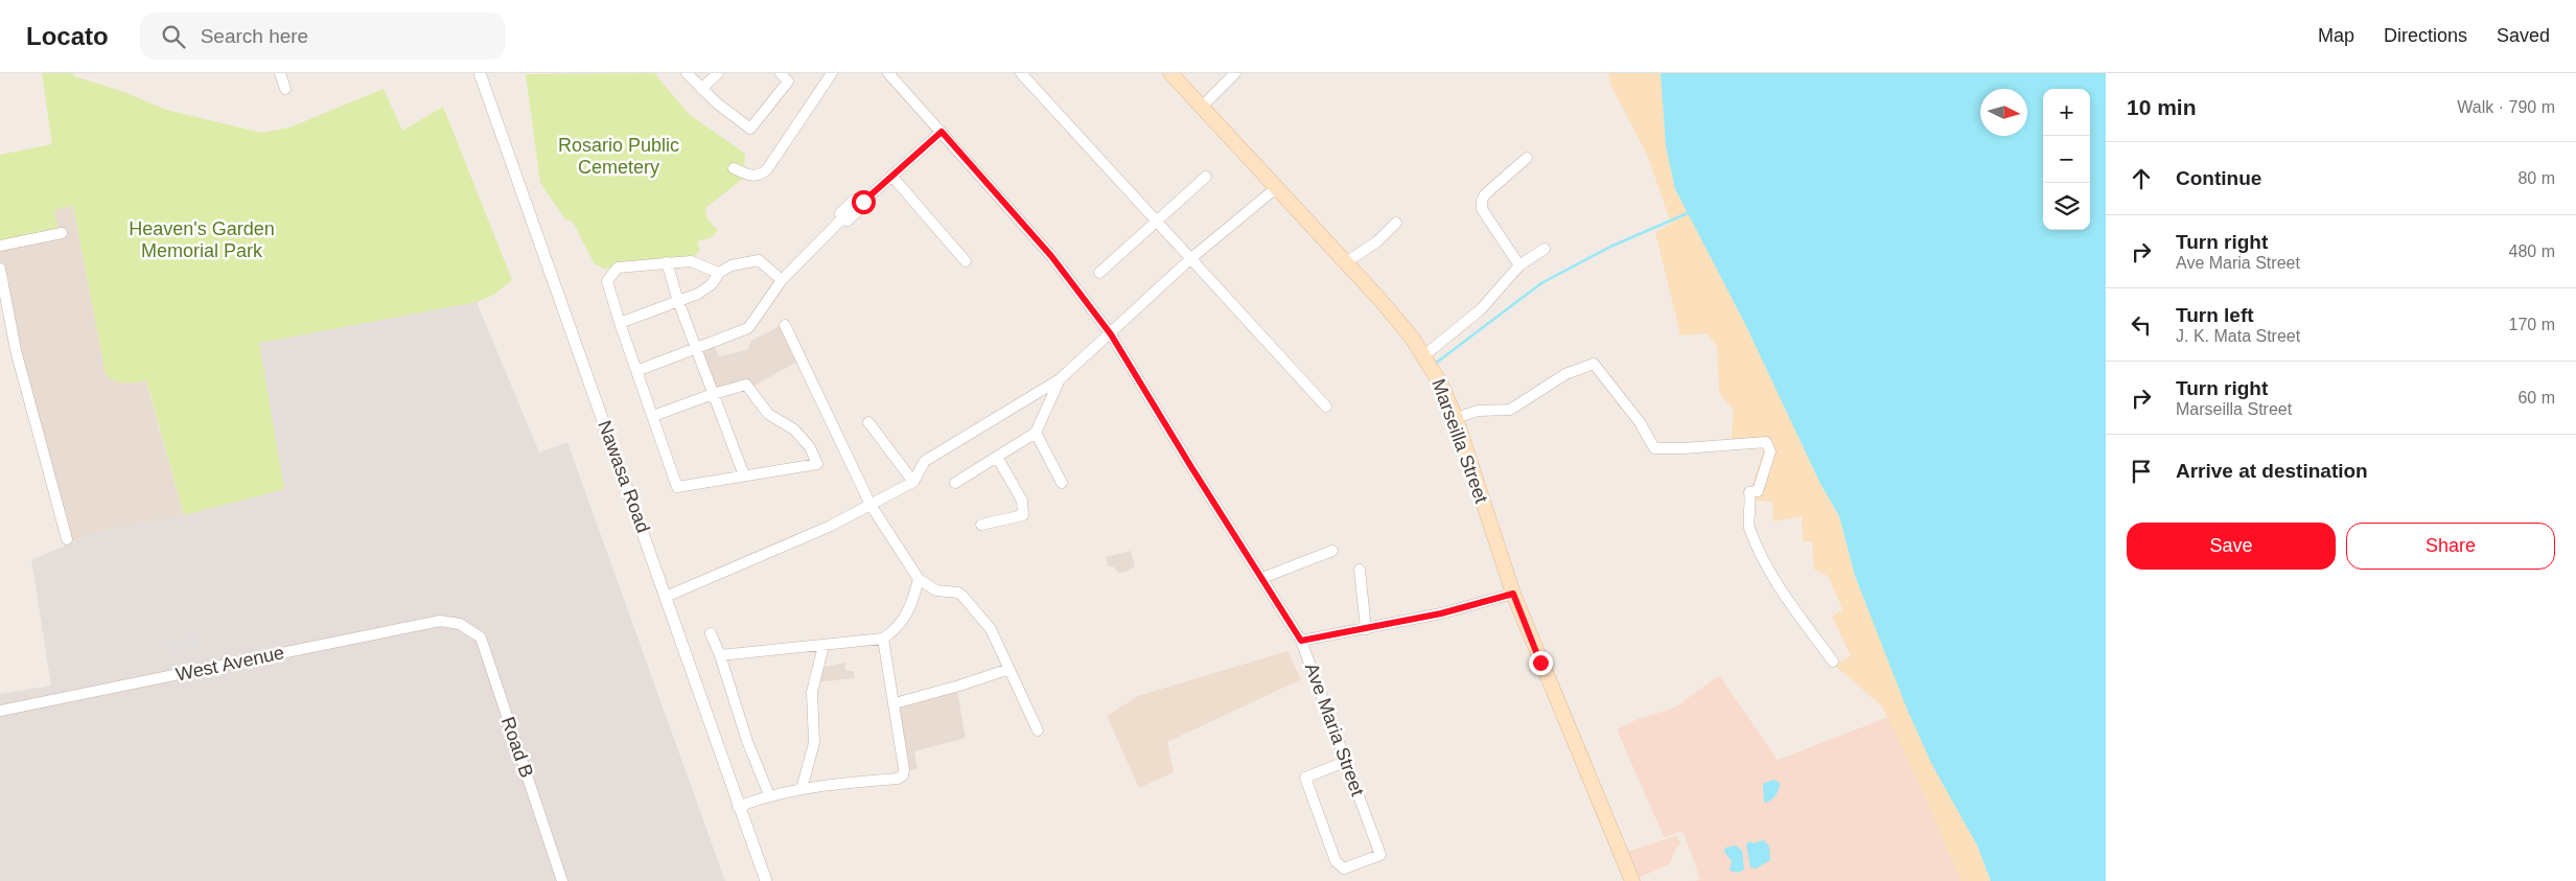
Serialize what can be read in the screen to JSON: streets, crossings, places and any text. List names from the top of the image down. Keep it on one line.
{"streets":{"main road":["Marseilla Street"],"street":["Nawasa Road","West Avenue","Ave Maria Street","Road B"]},"crossings":[["West Avenue","Road B"]],"parks":["Rosario Public Cemetery","Heaven's Garden Memorial Park"],"north":"right","page":{"header":"Locato","search":"Search here","nav":["Map","Directions","Saved"],"heading":["10 min","Walk · 790 m"],"map_buttons":["+","−"],"list":[["Continue","80 m"],["Turn right","Ave Maria Street","480 m"],["Turn left","J. K. Mata Street","170 m"],["Turn right","Marseilla Street","60 m"],"Arrive at destination"],"buttons":["Save","Share"]}}
